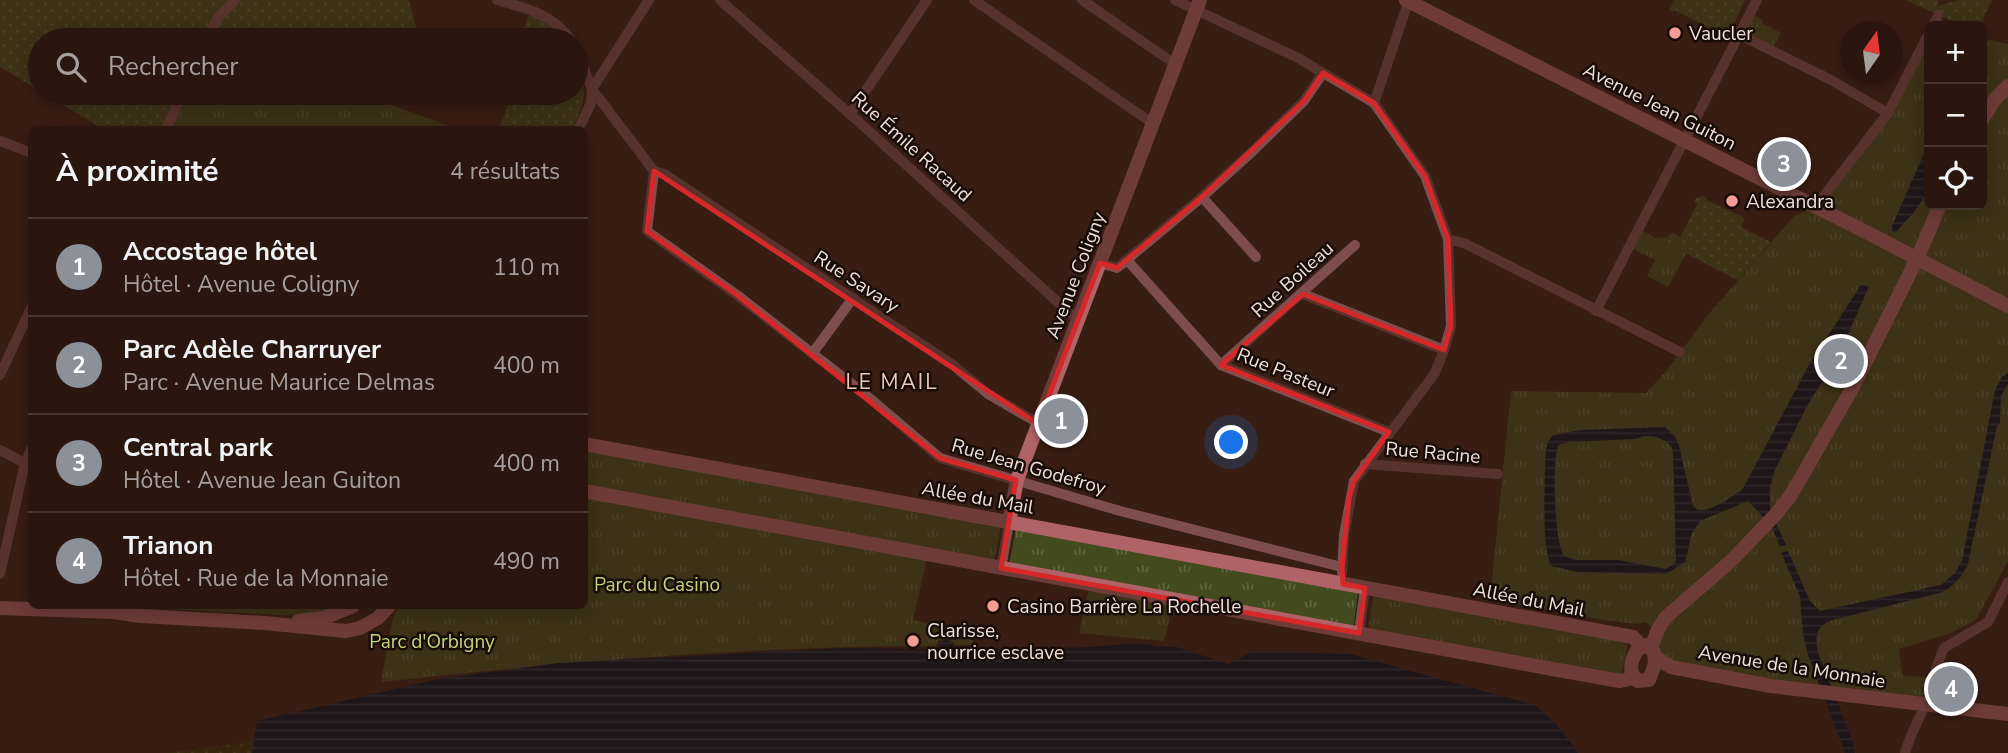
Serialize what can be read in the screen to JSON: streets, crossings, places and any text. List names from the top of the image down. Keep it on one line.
{"streets":{"street":["Avenue Jean Guiton","Rue Émile Racaud","Avenue Coligny","Rue Boileau","Rue Savary","Rue Pasteur","Rue Racine","Rue Jean Godefroy","Allée du Mail","Avenue de la Monnaie"]},"crossings":[["Rue Émile Racaud","Avenue Coligny"],["Avenue Coligny","Rue Savary"],["Avenue Coligny","Rue Jean Godefroy"],["Avenue Coligny","Allée du Mail"],["Rue Boileau","Rue Pasteur"],["Rue Savary","Rue Jean Godefroy"],["Allée du Mail","Avenue de la Monnaie"]],"districts":["LE MAIL"],"parks":["Parc du Casino","Parc d'Orbigny"],"places":["Vaucler","Alexandra","Casino Barrière La Rochelle","Clarisse, nourrice esclave"],"north":"top","page":{"map_buttons":["+","−"],"search":"Rechercher","heading":["À proximité","4 résultats"],"pins":["3","2","1","4"],"list":[{"mark":"1","name":"Accostage hôtel","note":"Hôtel · Avenue Coligny","value":"110 m"},{"mark":"2","name":"Parc Adèle Charruyer","note":"Parc · Avenue Maurice Delmas","value":"400 m"},{"mark":"3","name":"Central park","note":"Hôtel · Avenue Jean Guiton","value":"400 m"},{"mark":"4","name":"Trianon","note":"Hôtel · Rue de la Monnaie","value":"490 m"}]}}
